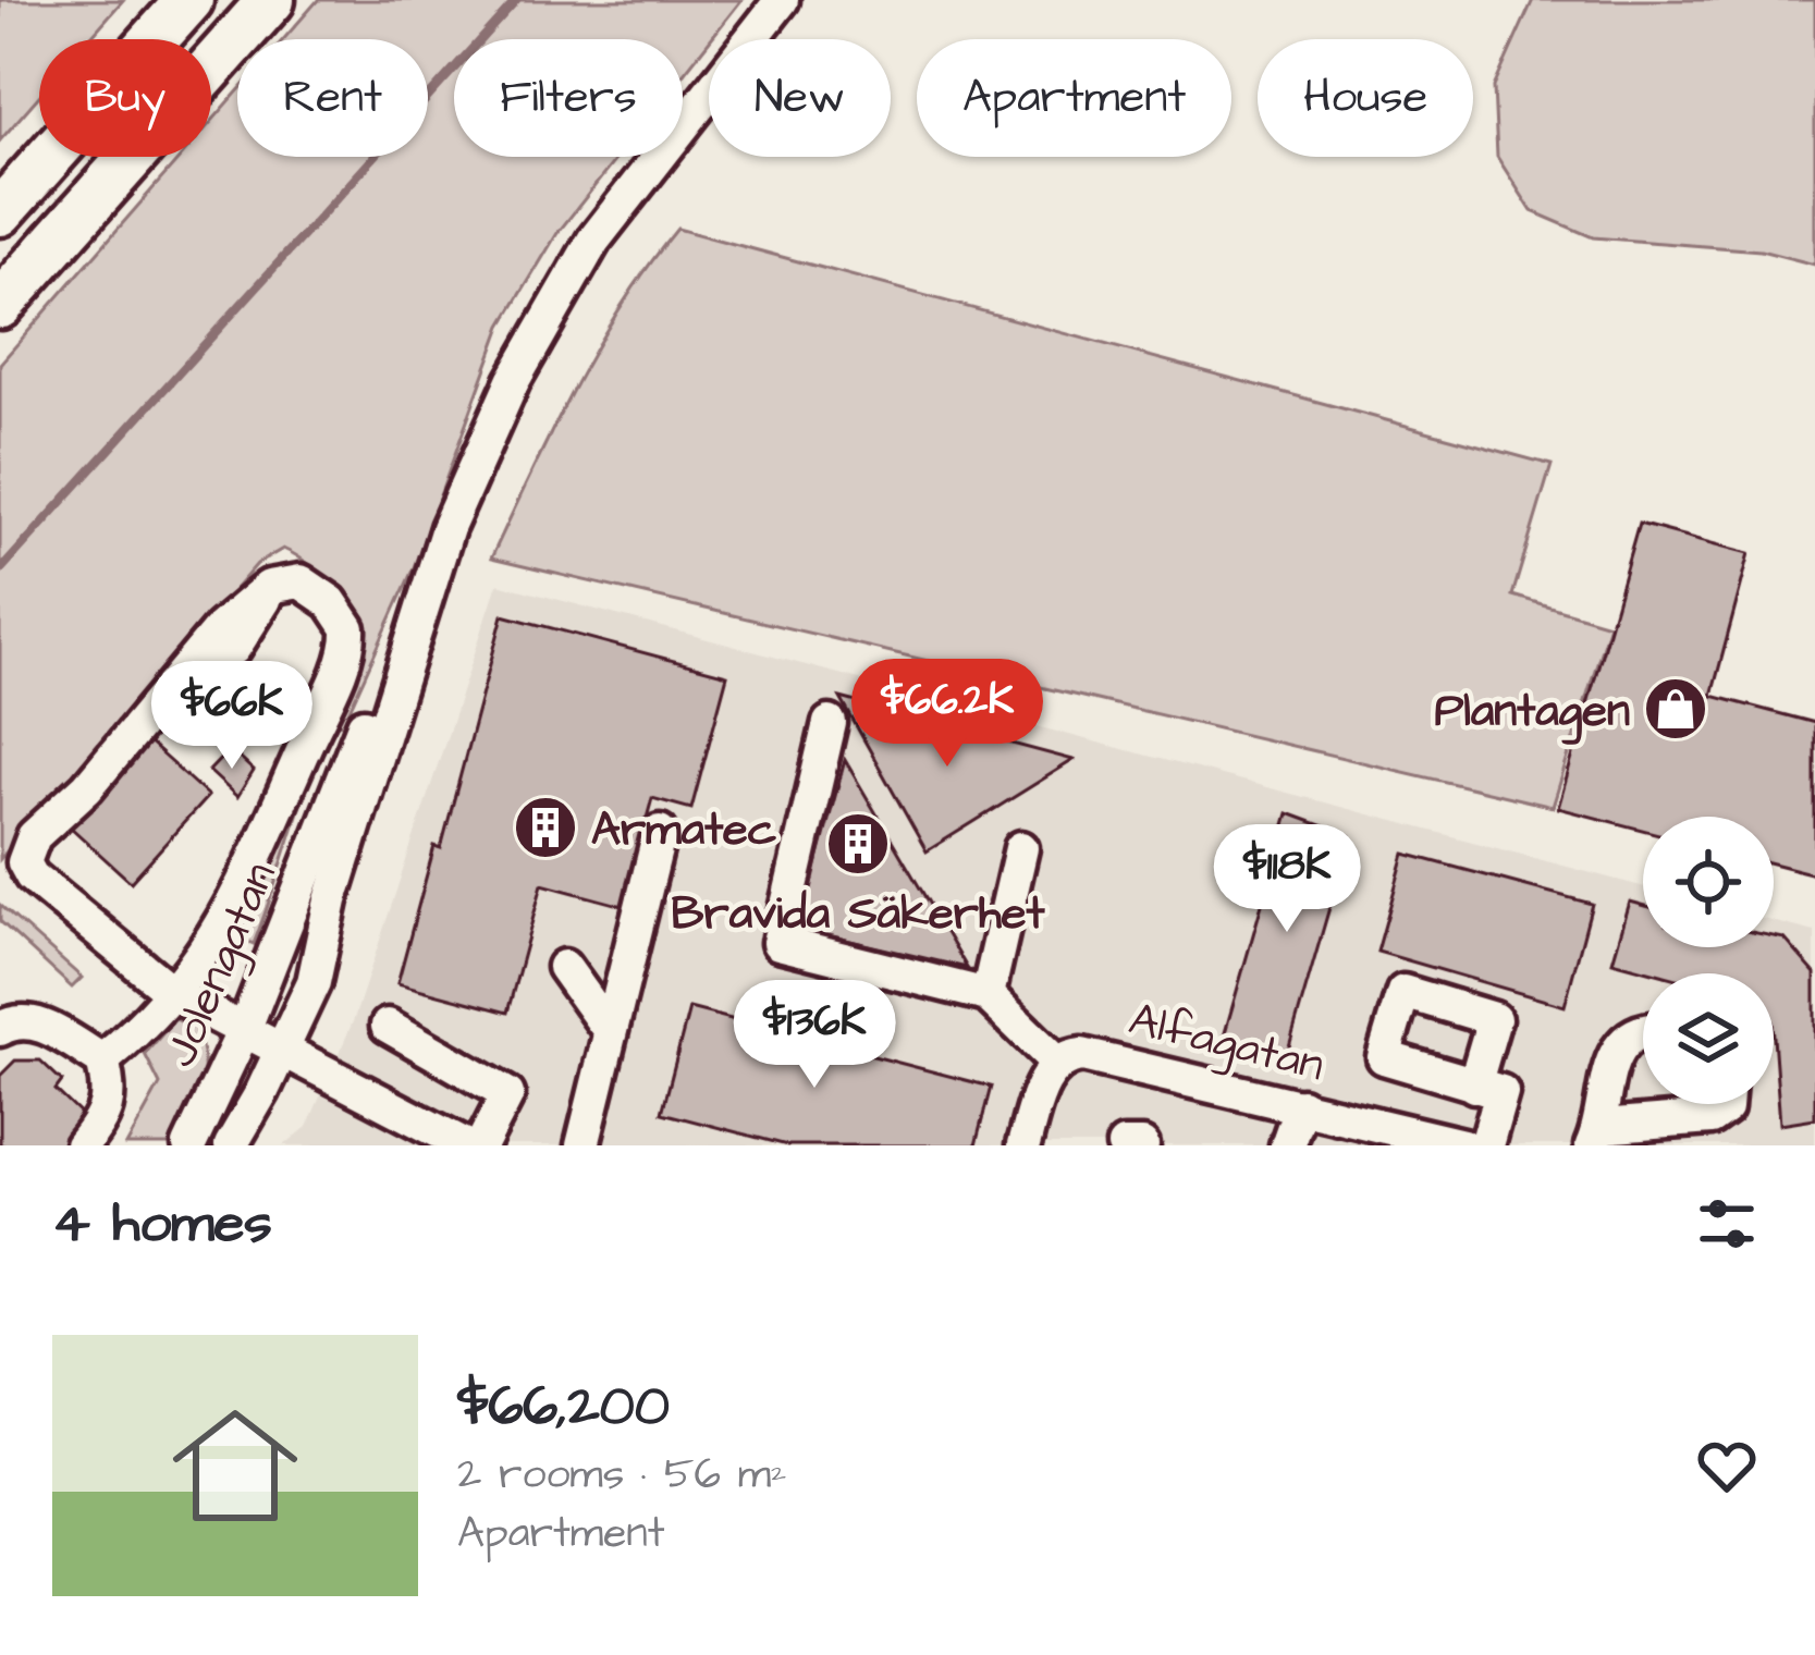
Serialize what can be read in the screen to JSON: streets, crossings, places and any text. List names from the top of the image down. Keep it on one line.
{"streets":{"street":["Jolengatan","Alfagatan"]},"places":{"shop":["Plantagen"],"building":["Armatec","Bravida Säkerhet"]},"page":{"chip":["Buy","Rent","Filters","New","Apartment","House"],"price":["$66.2K","$66K","$118K","$136K"],"heading":"4 homes","list":[{"name":"$66,200","note":"2 rooms · 56 m² · Apartment"}]}}
